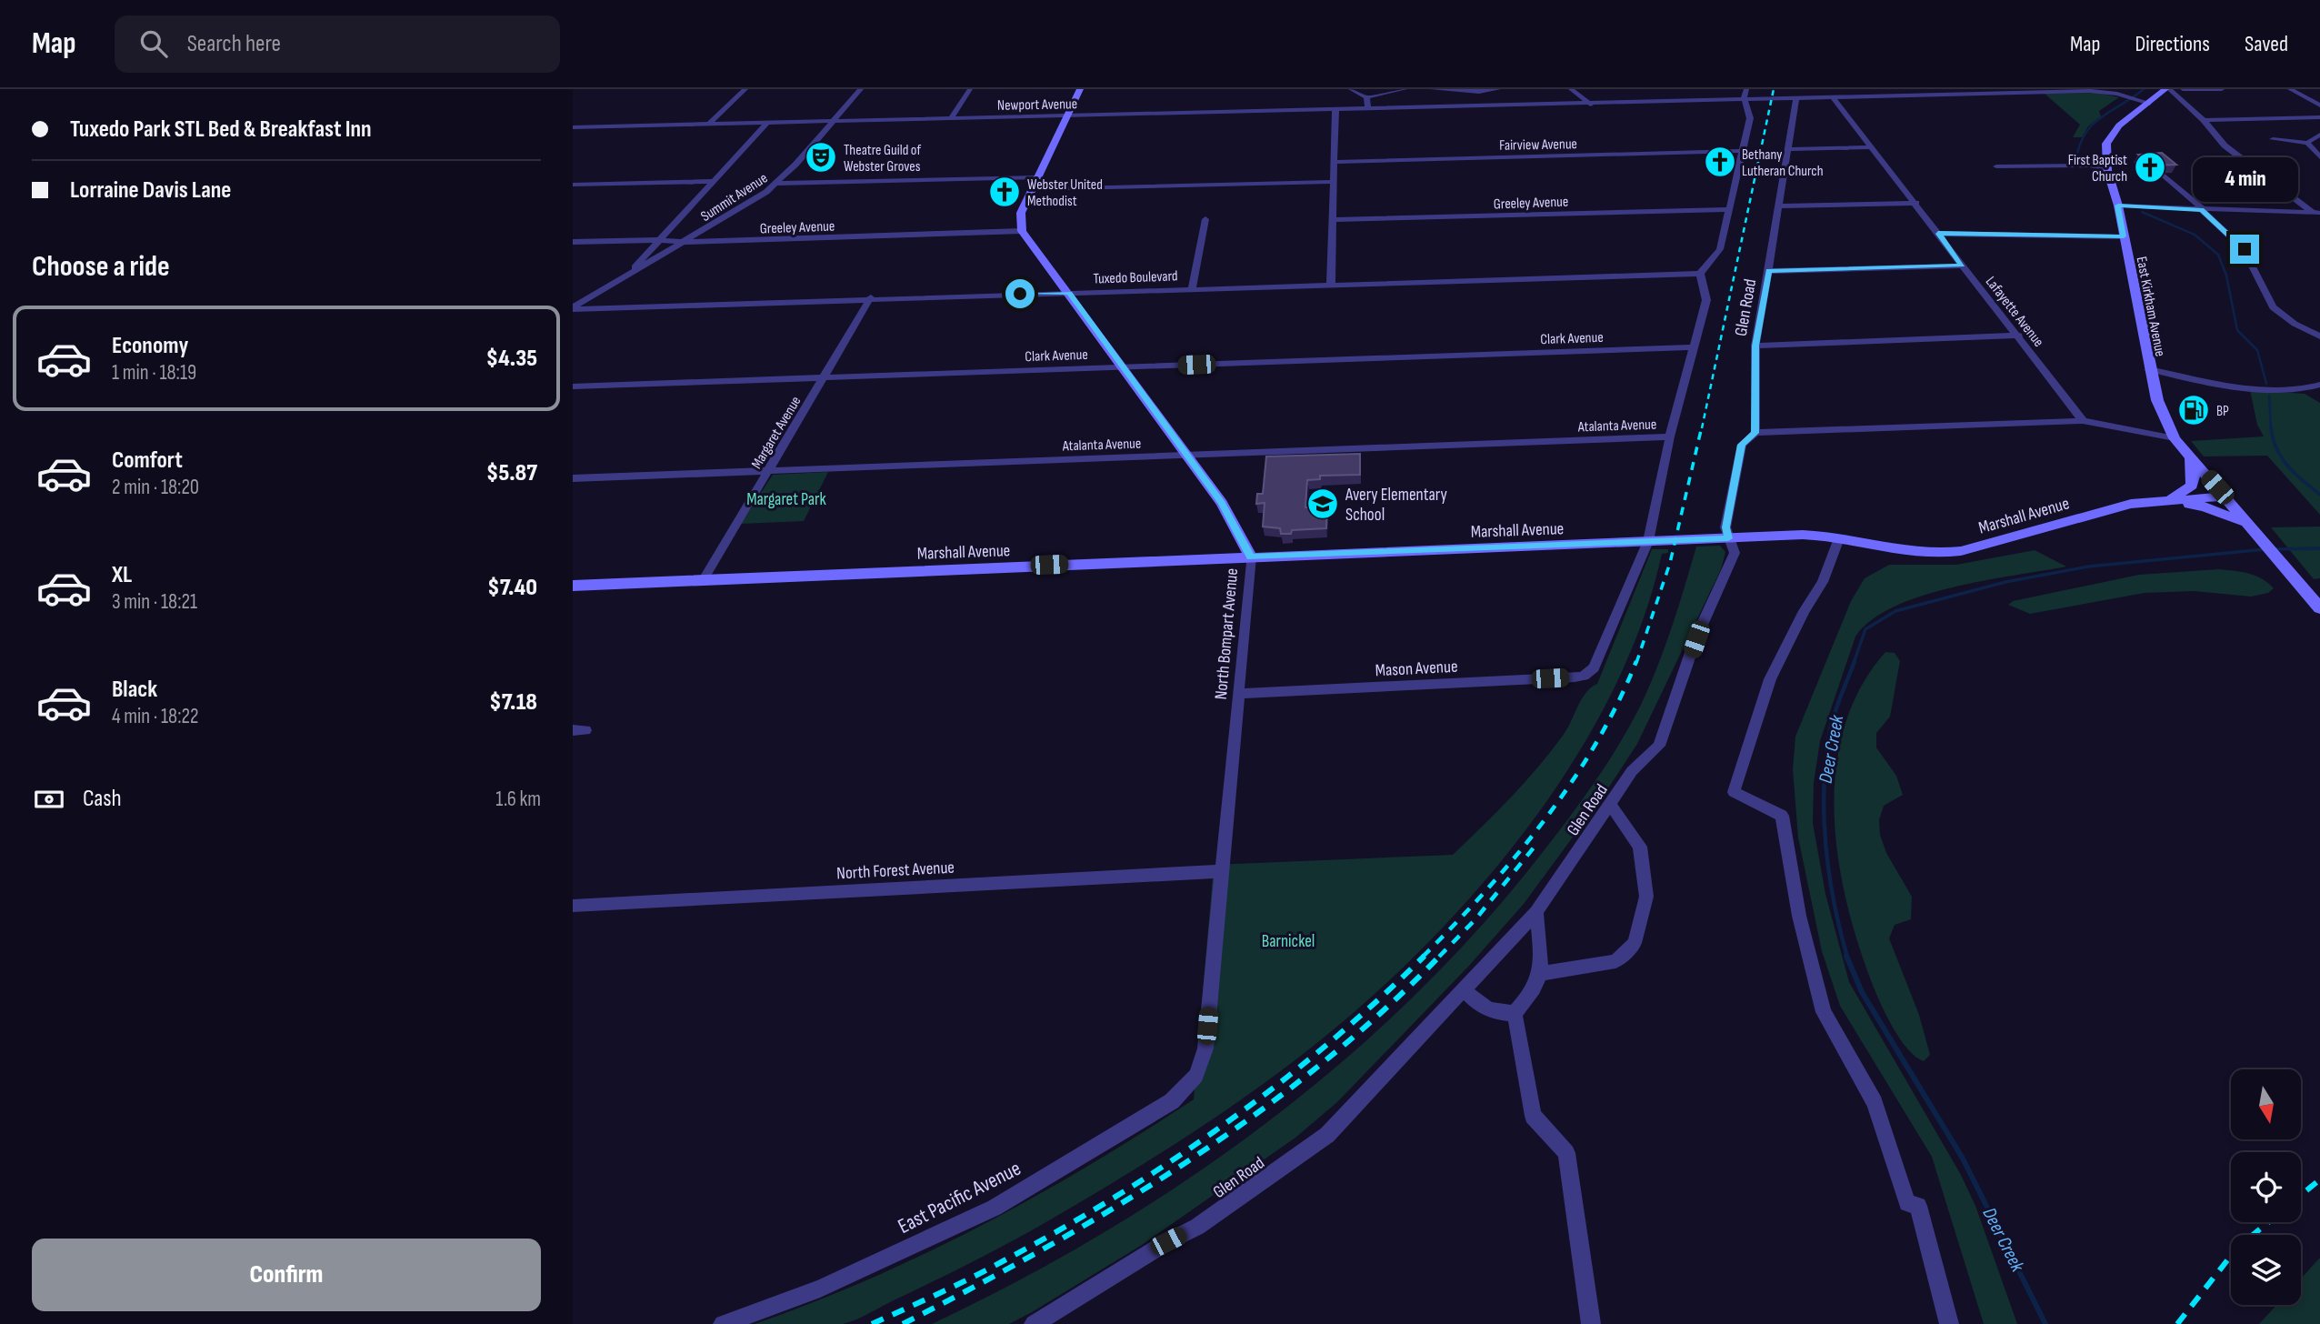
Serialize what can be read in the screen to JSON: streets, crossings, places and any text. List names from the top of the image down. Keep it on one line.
{"streets":{"street":["Newport Avenue","Fairview Avenue","Summit Avenue","Greeley Avenue","Tuxedo Boulevard","East Kirkham Avenue","Glen Road","Lafayette Avenue","Clark Avenue","Atalanta Avenue","Margaret Avenue","Marshall Avenue","North Bompart Avenue","Mason Avenue","North Forest Avenue","East Pacific Avenue"]},"crossings":[["Newport Avenue","Summit Avenue"],["Newport Avenue","East Kirkham Avenue"],["Newport Avenue","Glen Road"],["Newport Avenue","Lafayette Avenue"],["Summit Avenue","Greeley Avenue"],["Summit Avenue","Tuxedo Boulevard"],["Greeley Avenue","North Bompart Avenue"],["Tuxedo Boulevard","Margaret Avenue"],["Tuxedo Boulevard","North Bompart Avenue"],["East Kirkham Avenue","Marshall Avenue"],["Glen Road","Marshall Avenue"],["Clark Avenue","Margaret Avenue"],["Clark Avenue","North Bompart Avenue"],["Atalanta Avenue","Margaret Avenue"],["Atalanta Avenue","North Bompart Avenue"],["Margaret Avenue","Marshall Avenue"],["Marshall Avenue","North Bompart Avenue"],["Marshall Avenue","Mason Avenue"],["North Bompart Avenue","Mason Avenue"],["North Bompart Avenue","North Forest Avenue"],["North Bompart Avenue","East Pacific Avenue"]],"water":["Deer Creek"],"parks":["Margaret Park","Barnickel"],"places":{"theatre":["Theatre Guild of Webster Groves"],"church":["Bethany Lutheran Church","First Baptist Church","Webster United Methodist"],"fuel station":["BP"],"school or university":["Avery Elementary School"]},"north":"bottom","page":{"header":"Map","search":"Search here","nav":["Map","Directions","Saved"],"banner":["Tuxedo Park STL Bed & Breakfast Inn","Lorraine Davis Lane"],"bubble":"4 min","heading":"Choose a ride","list":[{"name":"Economy","note":"1 min · 18:19","value":"$4.35"},{"name":"Comfort","note":"2 min · 18:20","value":"$5.87"},{"name":"XL","note":"3 min · 18:21","value":"$7.40"},{"name":"Black","note":"4 min · 18:22","value":"$7.18"}],"pay":["Cash","1.6 km"],"buttons":"Confirm"}}
